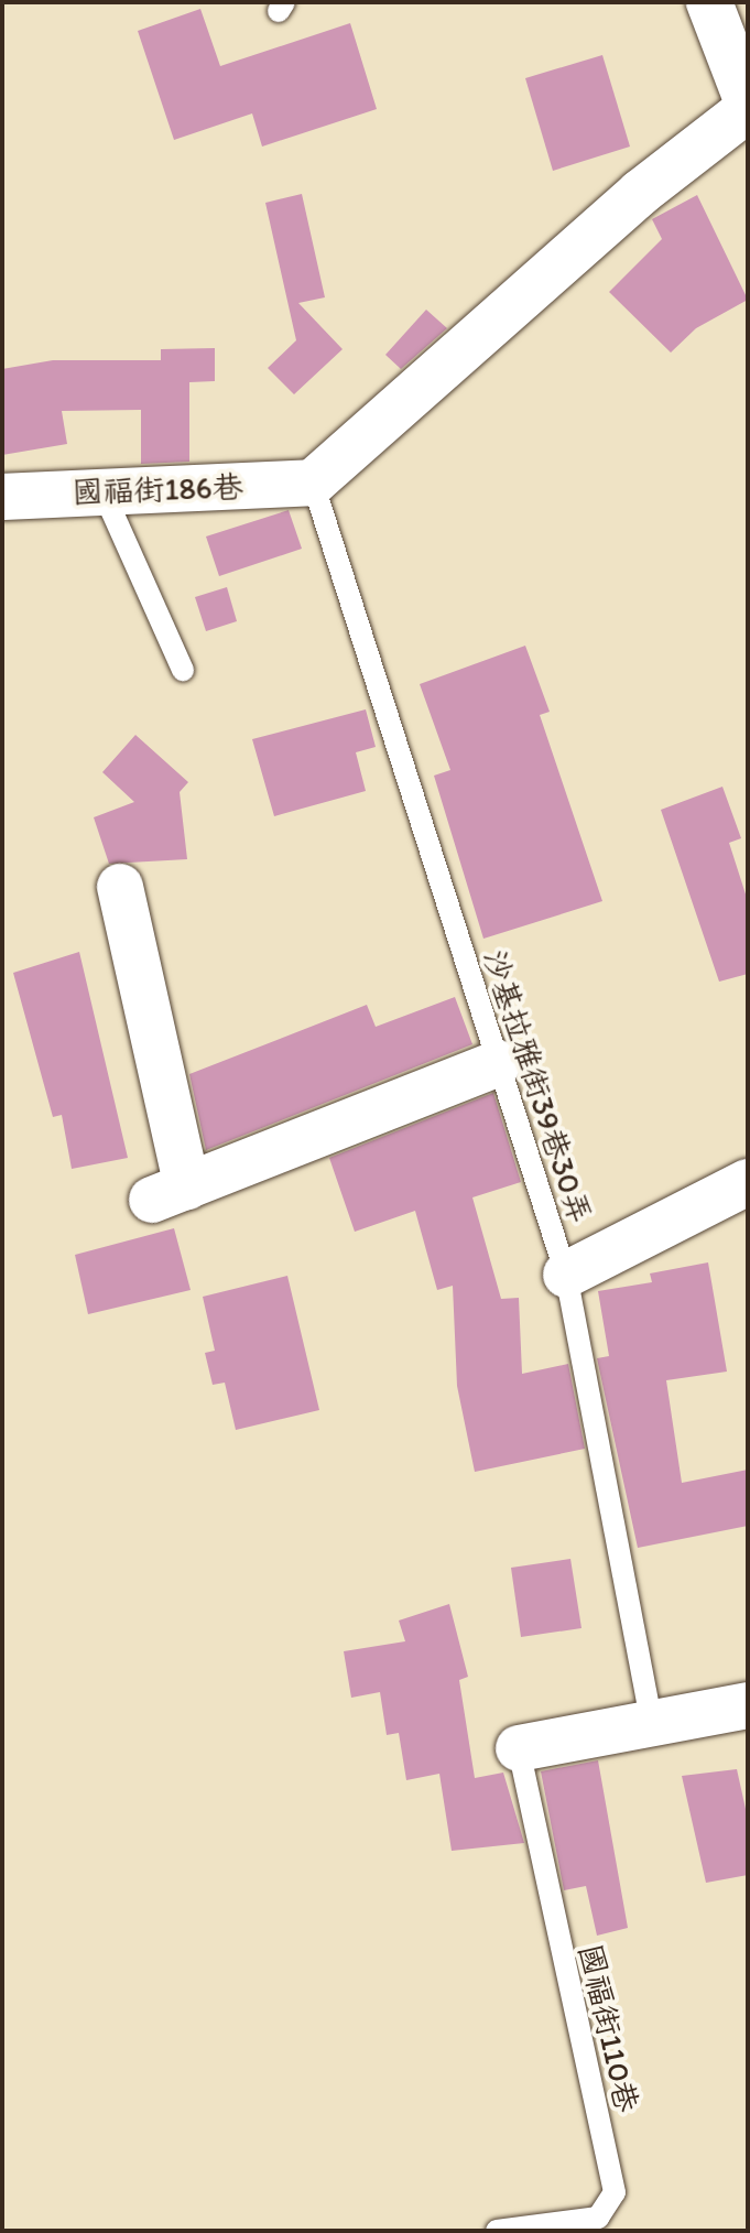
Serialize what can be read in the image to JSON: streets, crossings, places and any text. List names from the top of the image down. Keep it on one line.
{"streets":{"street":["國福街186巷"],"lane":["沙基拉雅街39巷30弄","國福街110巷"]},"crossings":[["國福街186巷","沙基拉雅街39巷30弄"]]}
